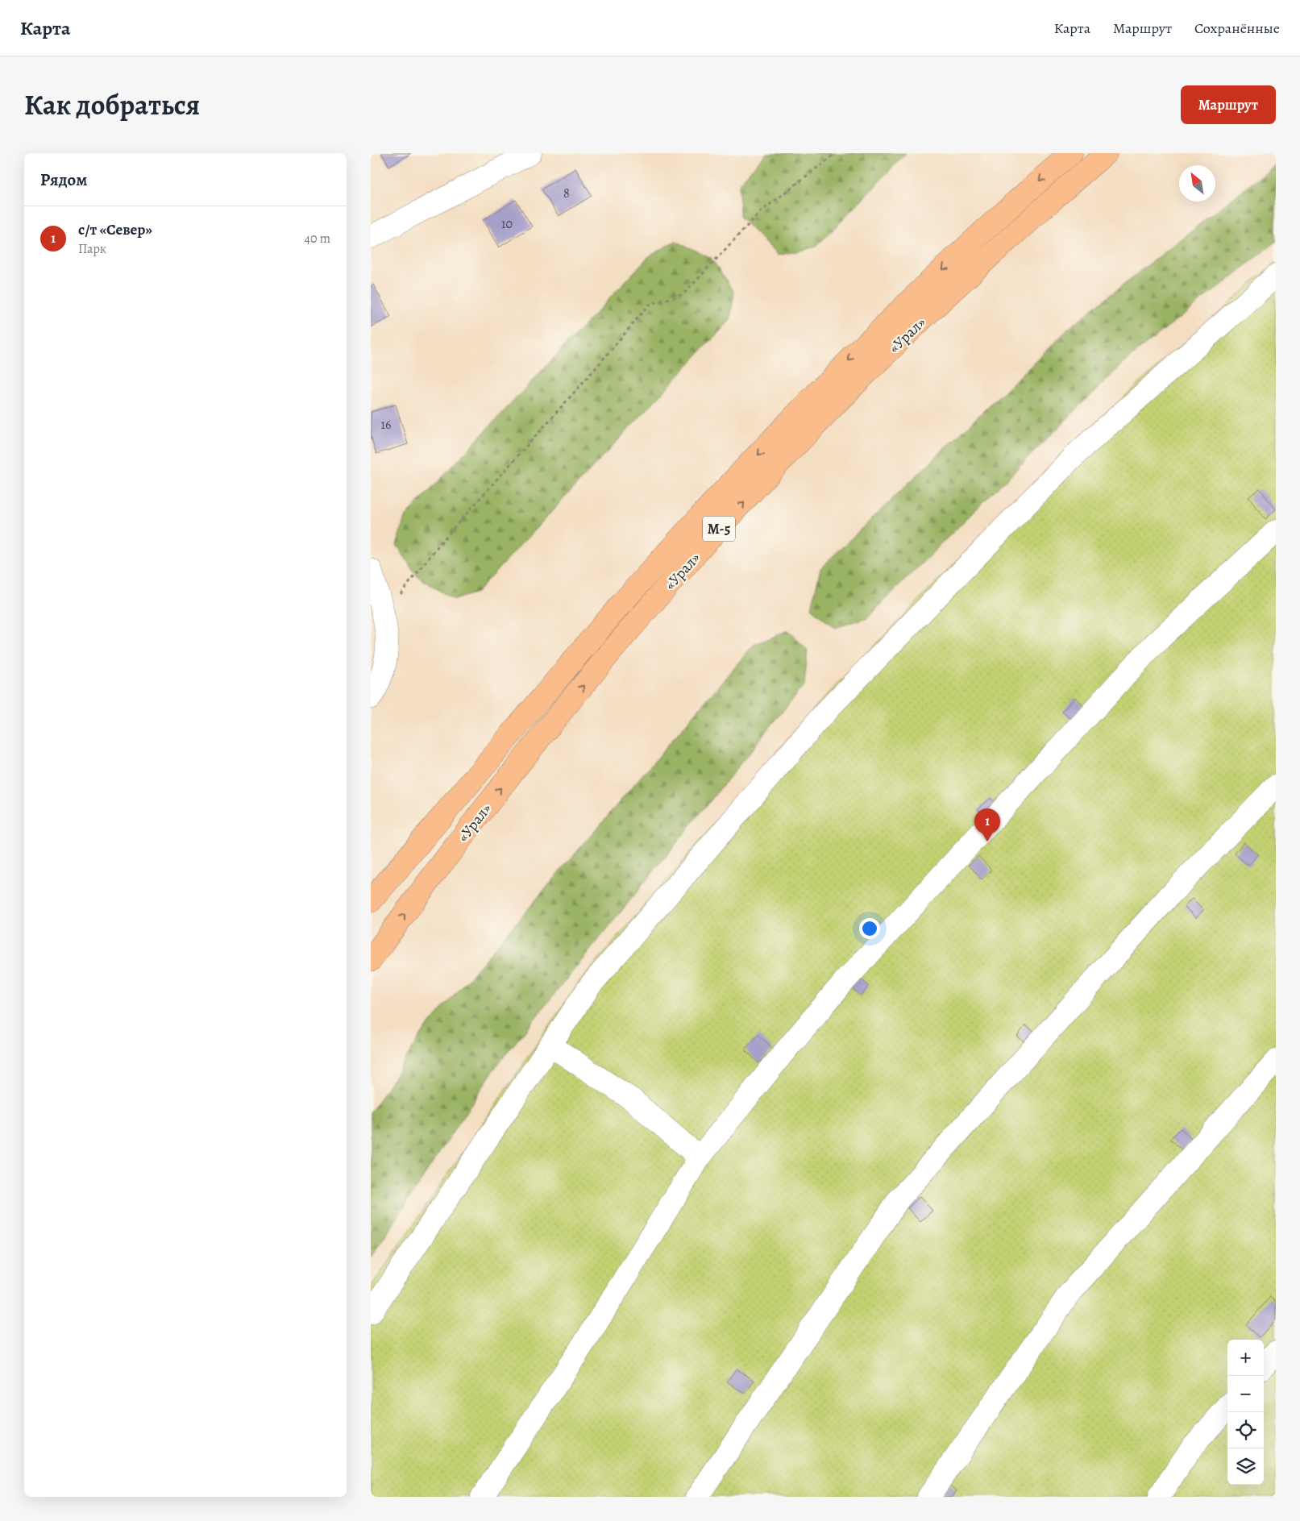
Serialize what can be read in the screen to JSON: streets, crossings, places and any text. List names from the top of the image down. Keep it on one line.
{"streets":{"highway":["«Урал»","М-5"]},"house_numbers":["8","10","16"],"north":"top left","page":{"header":"Карта","nav":["Карта","Маршрут","Сохранённые"],"title":"Как добраться","buttons":"Маршрут","heading":"Рядом","list":[{"mark":"1","name":"с/т «Север»","note":"Парк","value":"40 m"}],"pins":"1","map_buttons":["+","−"]}}
